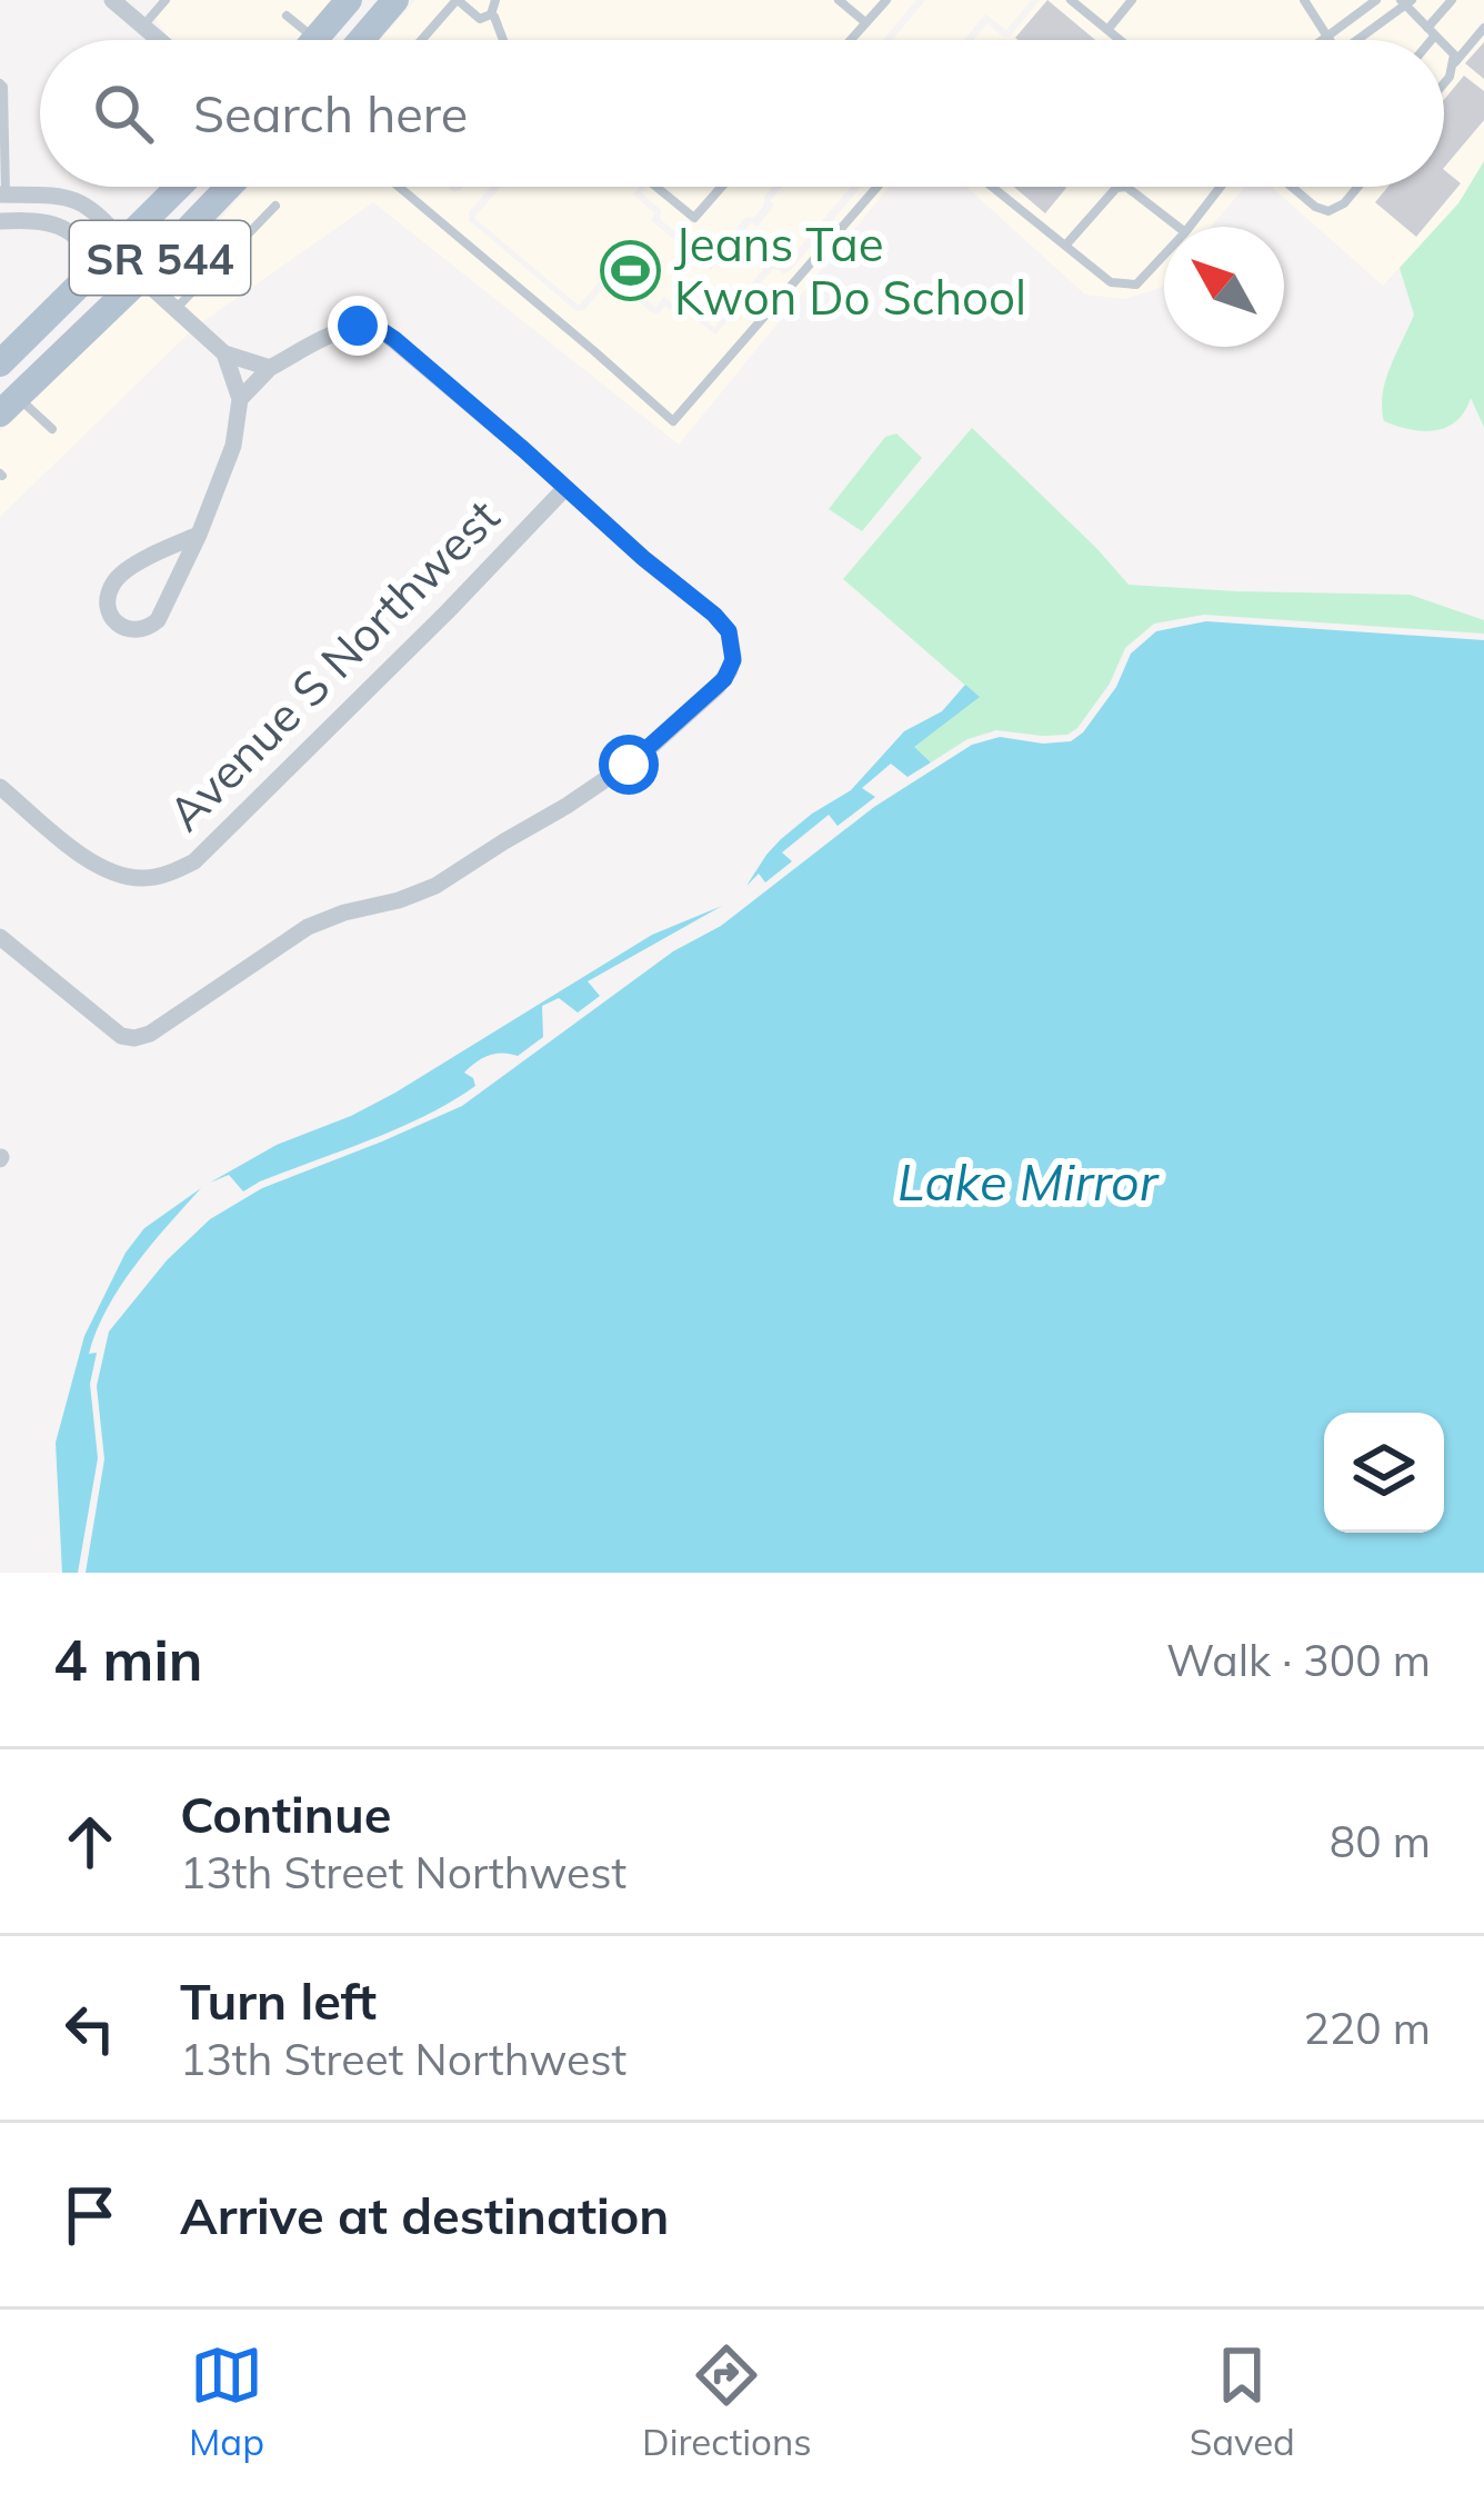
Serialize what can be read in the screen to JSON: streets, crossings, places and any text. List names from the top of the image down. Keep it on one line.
{"streets":{"main road":["SR 544"],"street":["Avenue S Northwest"]},"water":["Lake Mirror"],"places":{"sports":["Jeans Tae Kwon Do School"]},"north":"top left","page":{"search":"Search here","heading":["4 min","Walk · 300 m"],"list":[["Continue","13th Street Northwest","80 m"],["Turn left","13th Street Northwest","220 m"],"Arrive at destination"],"nav":["Map","Directions","Saved"]}}
